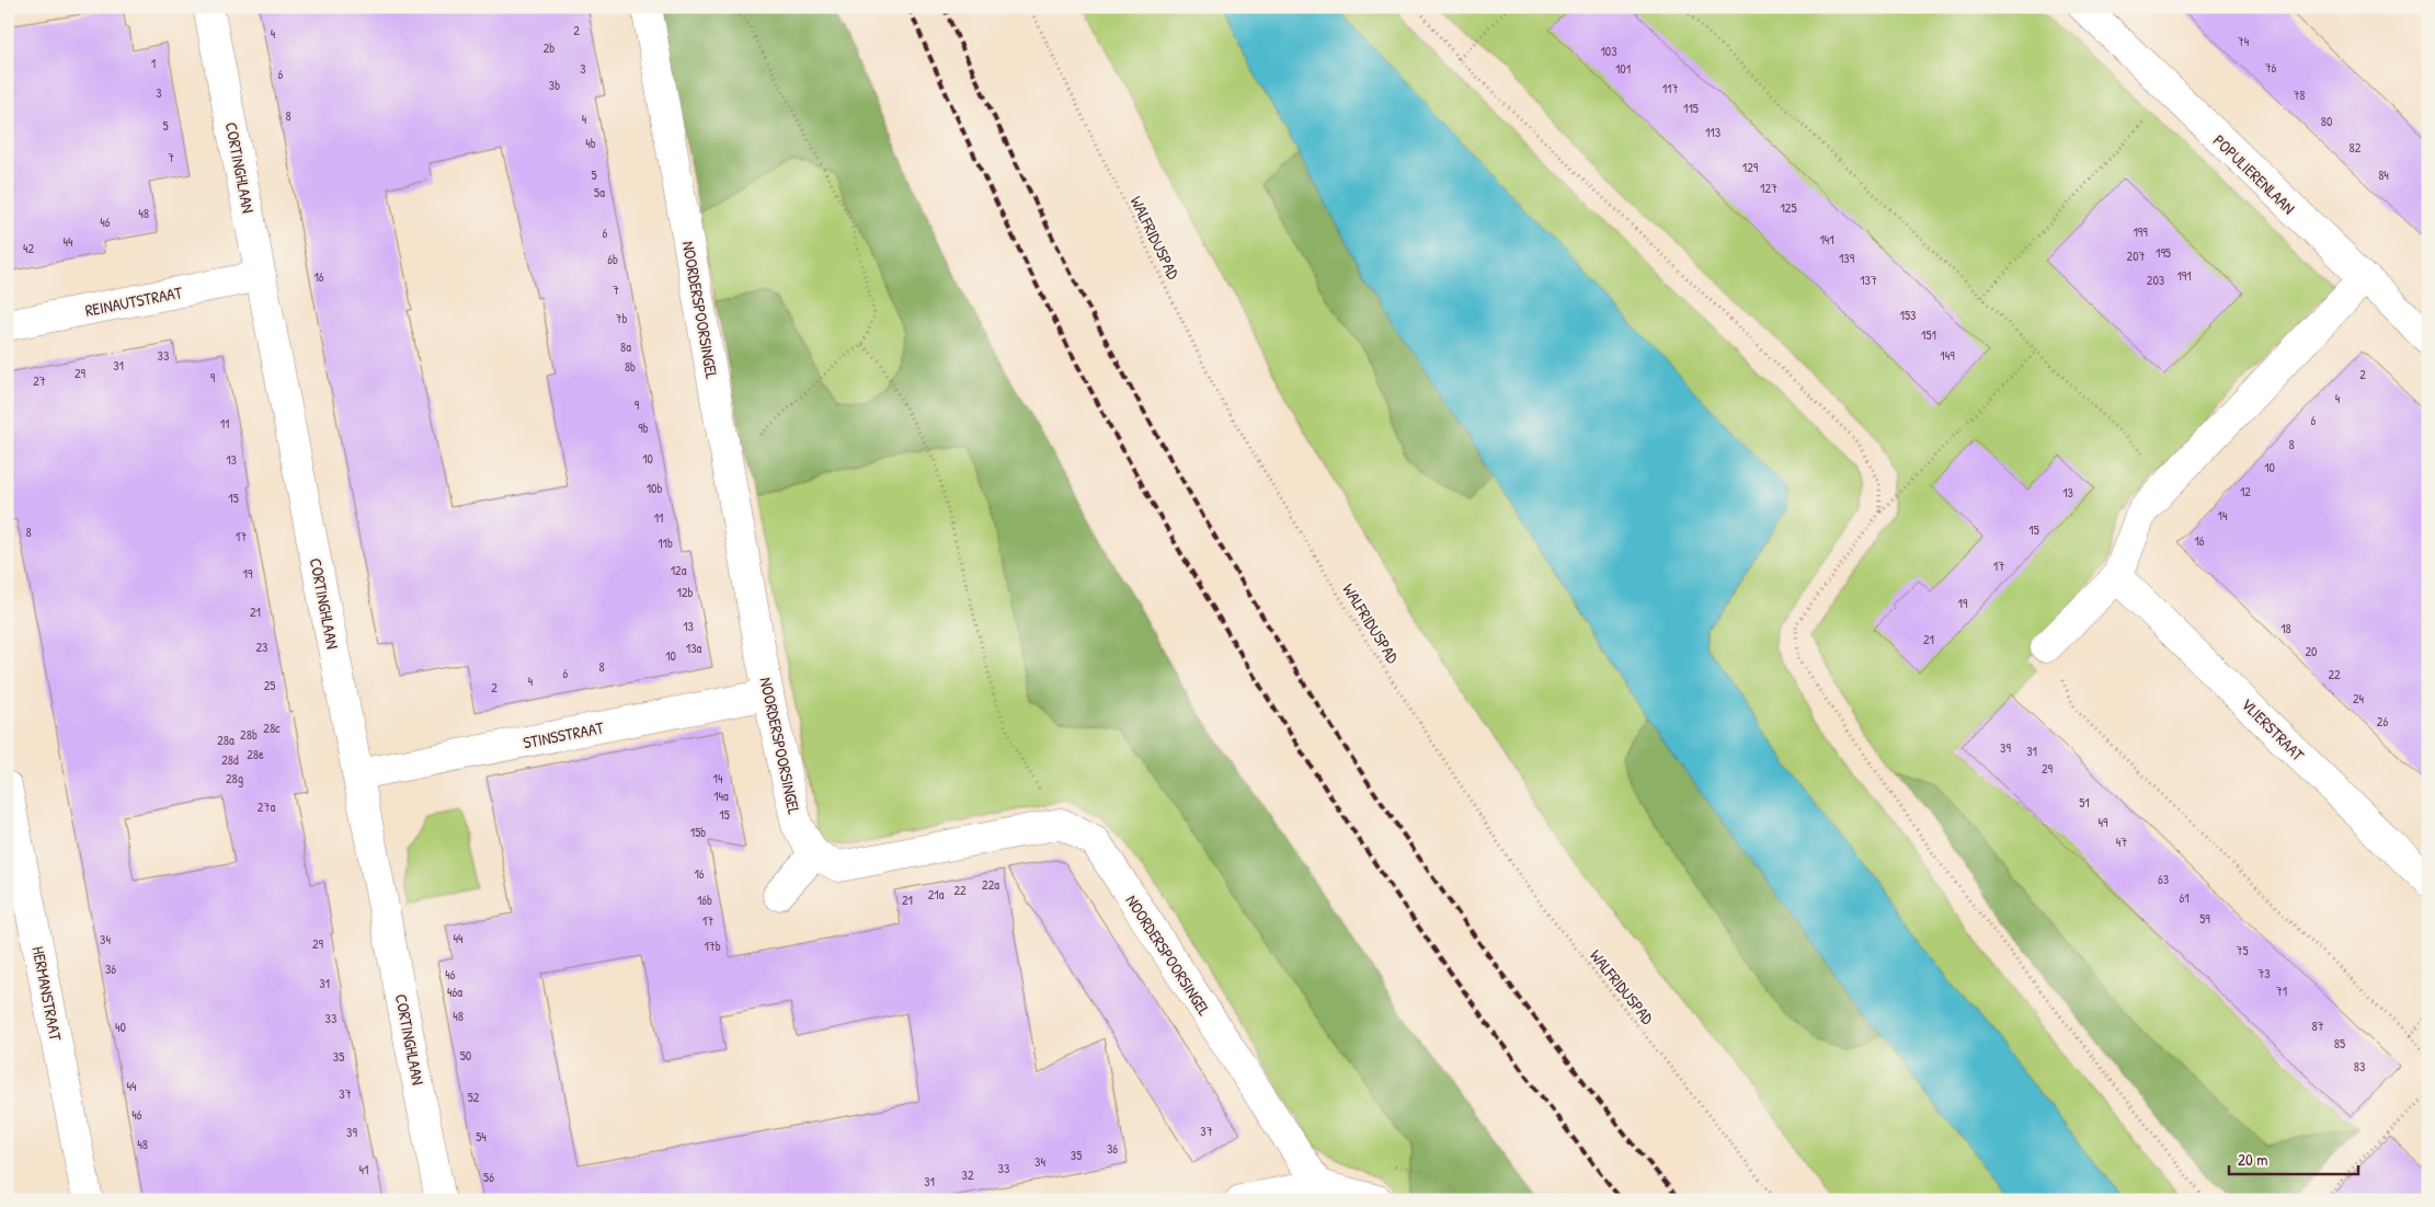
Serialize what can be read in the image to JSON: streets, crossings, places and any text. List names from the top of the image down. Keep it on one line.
{"streets":{"street":["CORTINGHLAAN","POPULIERENLAAN","REINAUTSTRAAT","NOORDERSPOORSINGEL","VLIERSTRAAT","STINSSTRAAT","HERMANSTRAAT"],"path":["WALFRIDUSPAD"]},"crossings":[["CORTINGHLAAN","REINAUTSTRAAT"],["CORTINGHLAAN","STINSSTRAAT"],["NOORDERSPOORSINGEL","STINSSTRAAT"]],"house_numbers":["2","4","74","2b","103","1","76","3","101","6","3b","117","3","78","115","8","4","80","5","113","4b","82","7","129","5","84","127","5a","125","48","46","199","6","141","44","42","195","207","139","6b","191","16","137","203","7","153","7b","151","8a","33","149","31","8b","29","2","9","27","4","9","6","11","9b","8","10","13","10","10b","12","13","15","14","11","15","8","17","16","11b","17","12a","19","12b","19","21","13","18","21","23","13a","20","10","8","6","22","4","25","2","24","26","28c","28b","28a","39","31","28e","28d","29","28g","14","14a","51","27a","15","49","15b","47","16","63","22a","22","21a","61","16b","21","59","17","44","34","29","17b","75","36","73","46","31","71","46a","48","33","87","40","85","50","35","83","44","37","52","46","37","39","54","48","36","35","34","33","41","32","56","31"],"scale_bar":"20 m"}
